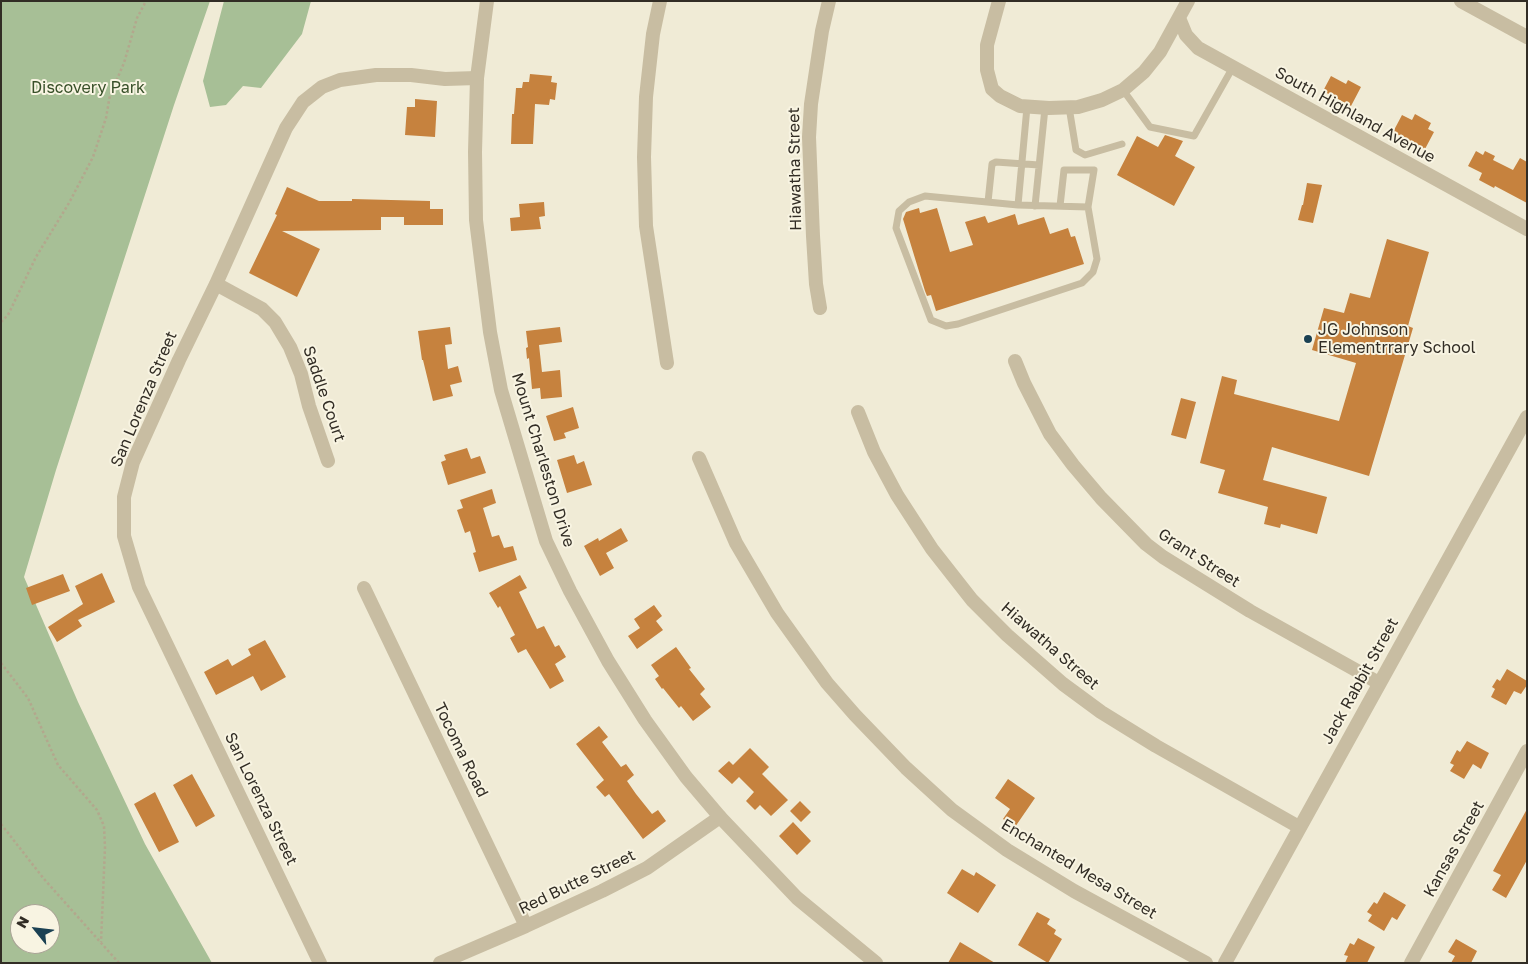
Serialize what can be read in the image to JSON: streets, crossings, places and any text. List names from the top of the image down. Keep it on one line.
{"streets":{"street":["South Highland Avenue","Hiawatha Street","Saddle Court","San Lorenza Street","Mount Charleston Drive","Grant Street","Jack Rabbit Street","Tocoma Road","Kansas Street","Enchanted Mesa Street","Red Butte Street"]},"crossings":[["Hiawatha Street","Jack Rabbit Street"],["Saddle Court","San Lorenza Street"],["San Lorenza Street","Mount Charleston Drive"],["Mount Charleston Drive","Red Butte Street"],["Grant Street","Jack Rabbit Street"],["Tocoma Road","Red Butte Street"]],"parks":["Discovery Park"],"places":["JG Johnson Elementrrary School"],"north":"top left"}
